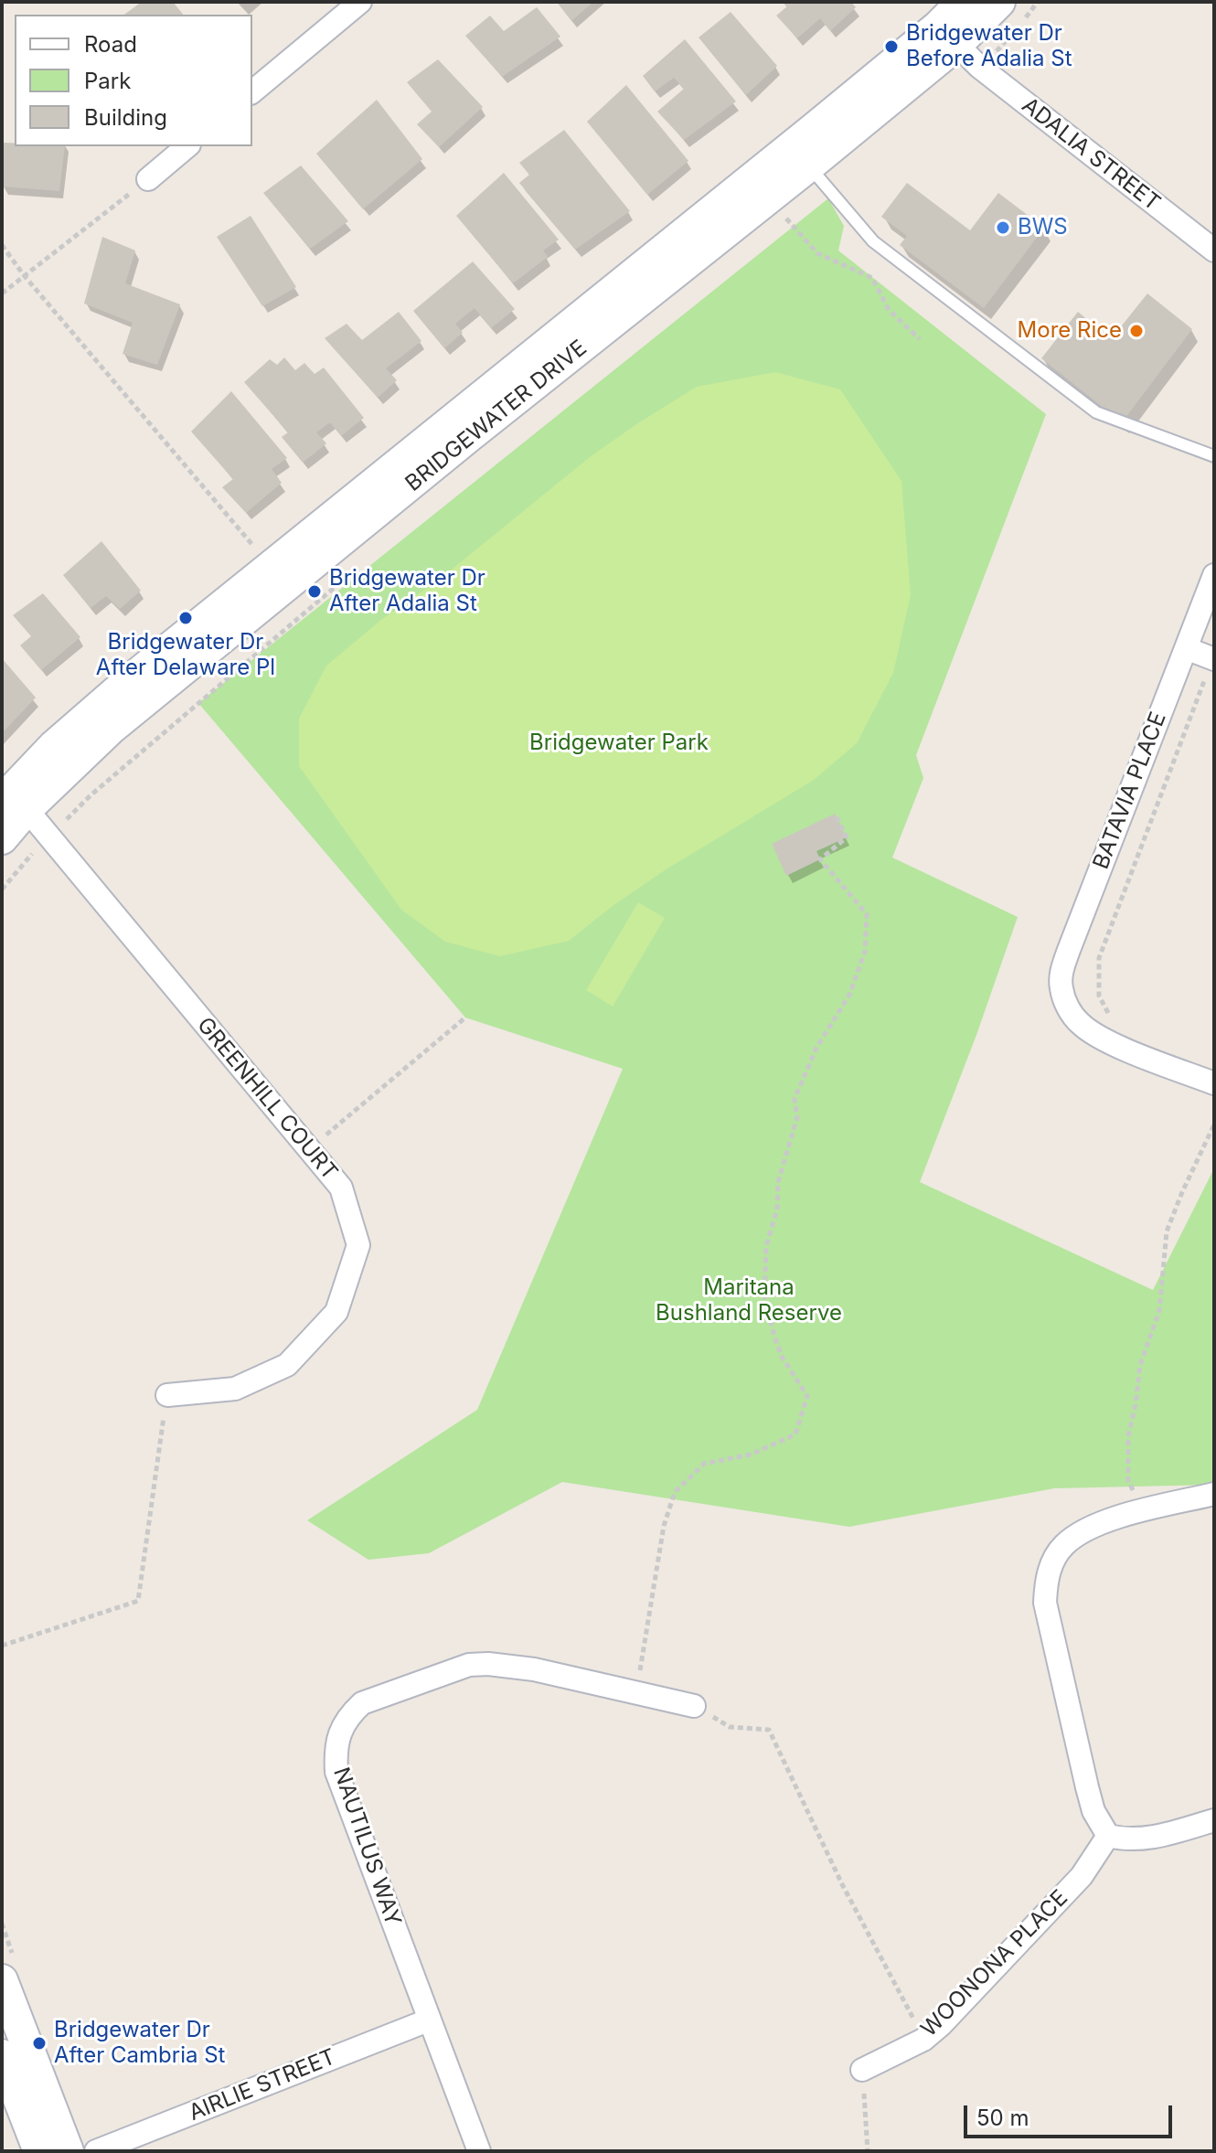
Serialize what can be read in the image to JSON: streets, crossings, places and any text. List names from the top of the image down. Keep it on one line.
{"streets":{"street":["ADALIA STREET","BRIDGEWATER DRIVE","BATAVIA PLACE","GREENHILL COURT","NAUTILUS WAY","WOONONA PLACE","AIRLIE STREET"]},"crossings":[["ADALIA STREET","BRIDGEWATER DRIVE"],["BRIDGEWATER DRIVE","GREENHILL COURT"],["NAUTILUS WAY","AIRLIE STREET"]],"parks":["Bridgewater Park","Maritana Bushland Reserve"],"places":["Bridgewater Dr Before Adalia St","BWS","More Rice","Bridgewater Dr After Adalia St","Bridgewater Dr After Delaware Pl","Bridgewater Dr After Cambria St"],"legend":["Road","Park","Building"],"scale_bar":"50 m"}
